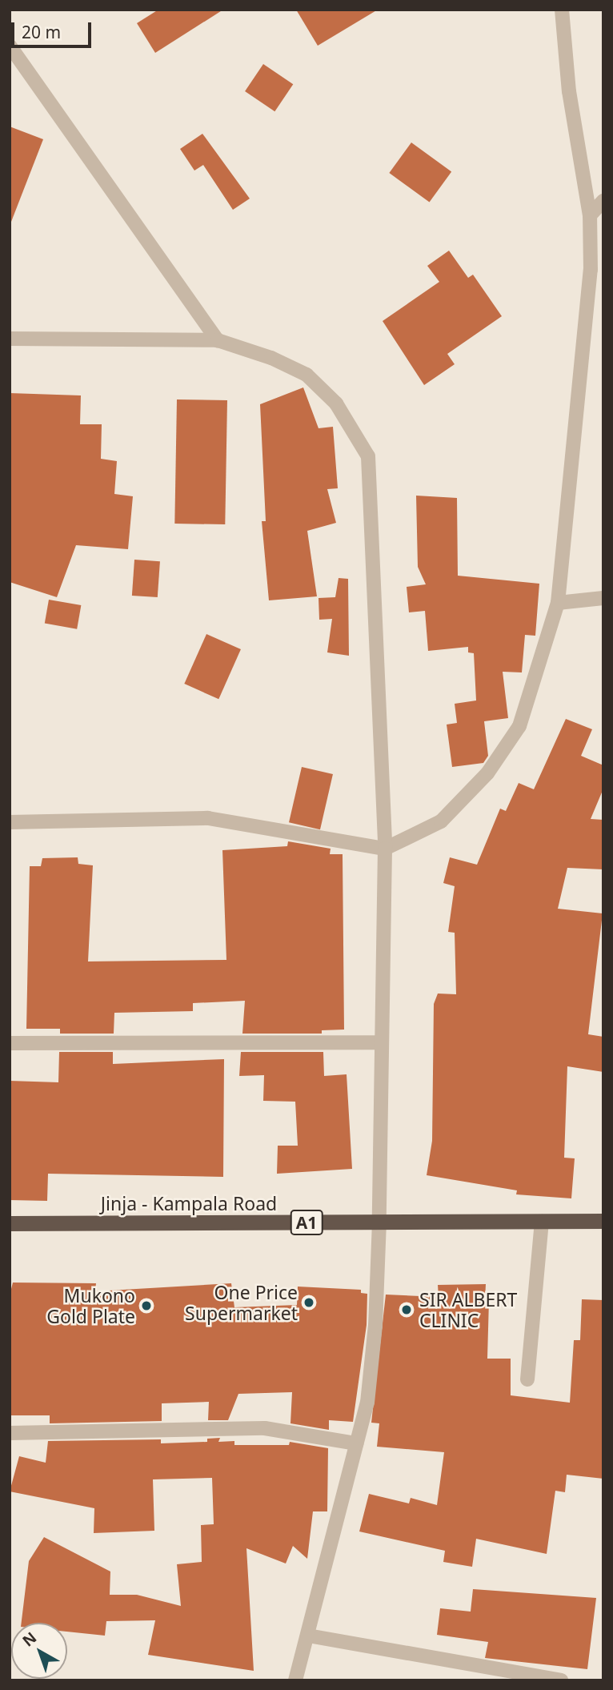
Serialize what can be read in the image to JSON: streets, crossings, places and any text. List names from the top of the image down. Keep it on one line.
{"streets":{"highway":["Jinja - Kampala Road","A1"]},"places":["One Price Supermarket","Mukono Gold Plate","SIR ALBERT CLINIC"],"scale_bar":"20 m","north":"top left"}
